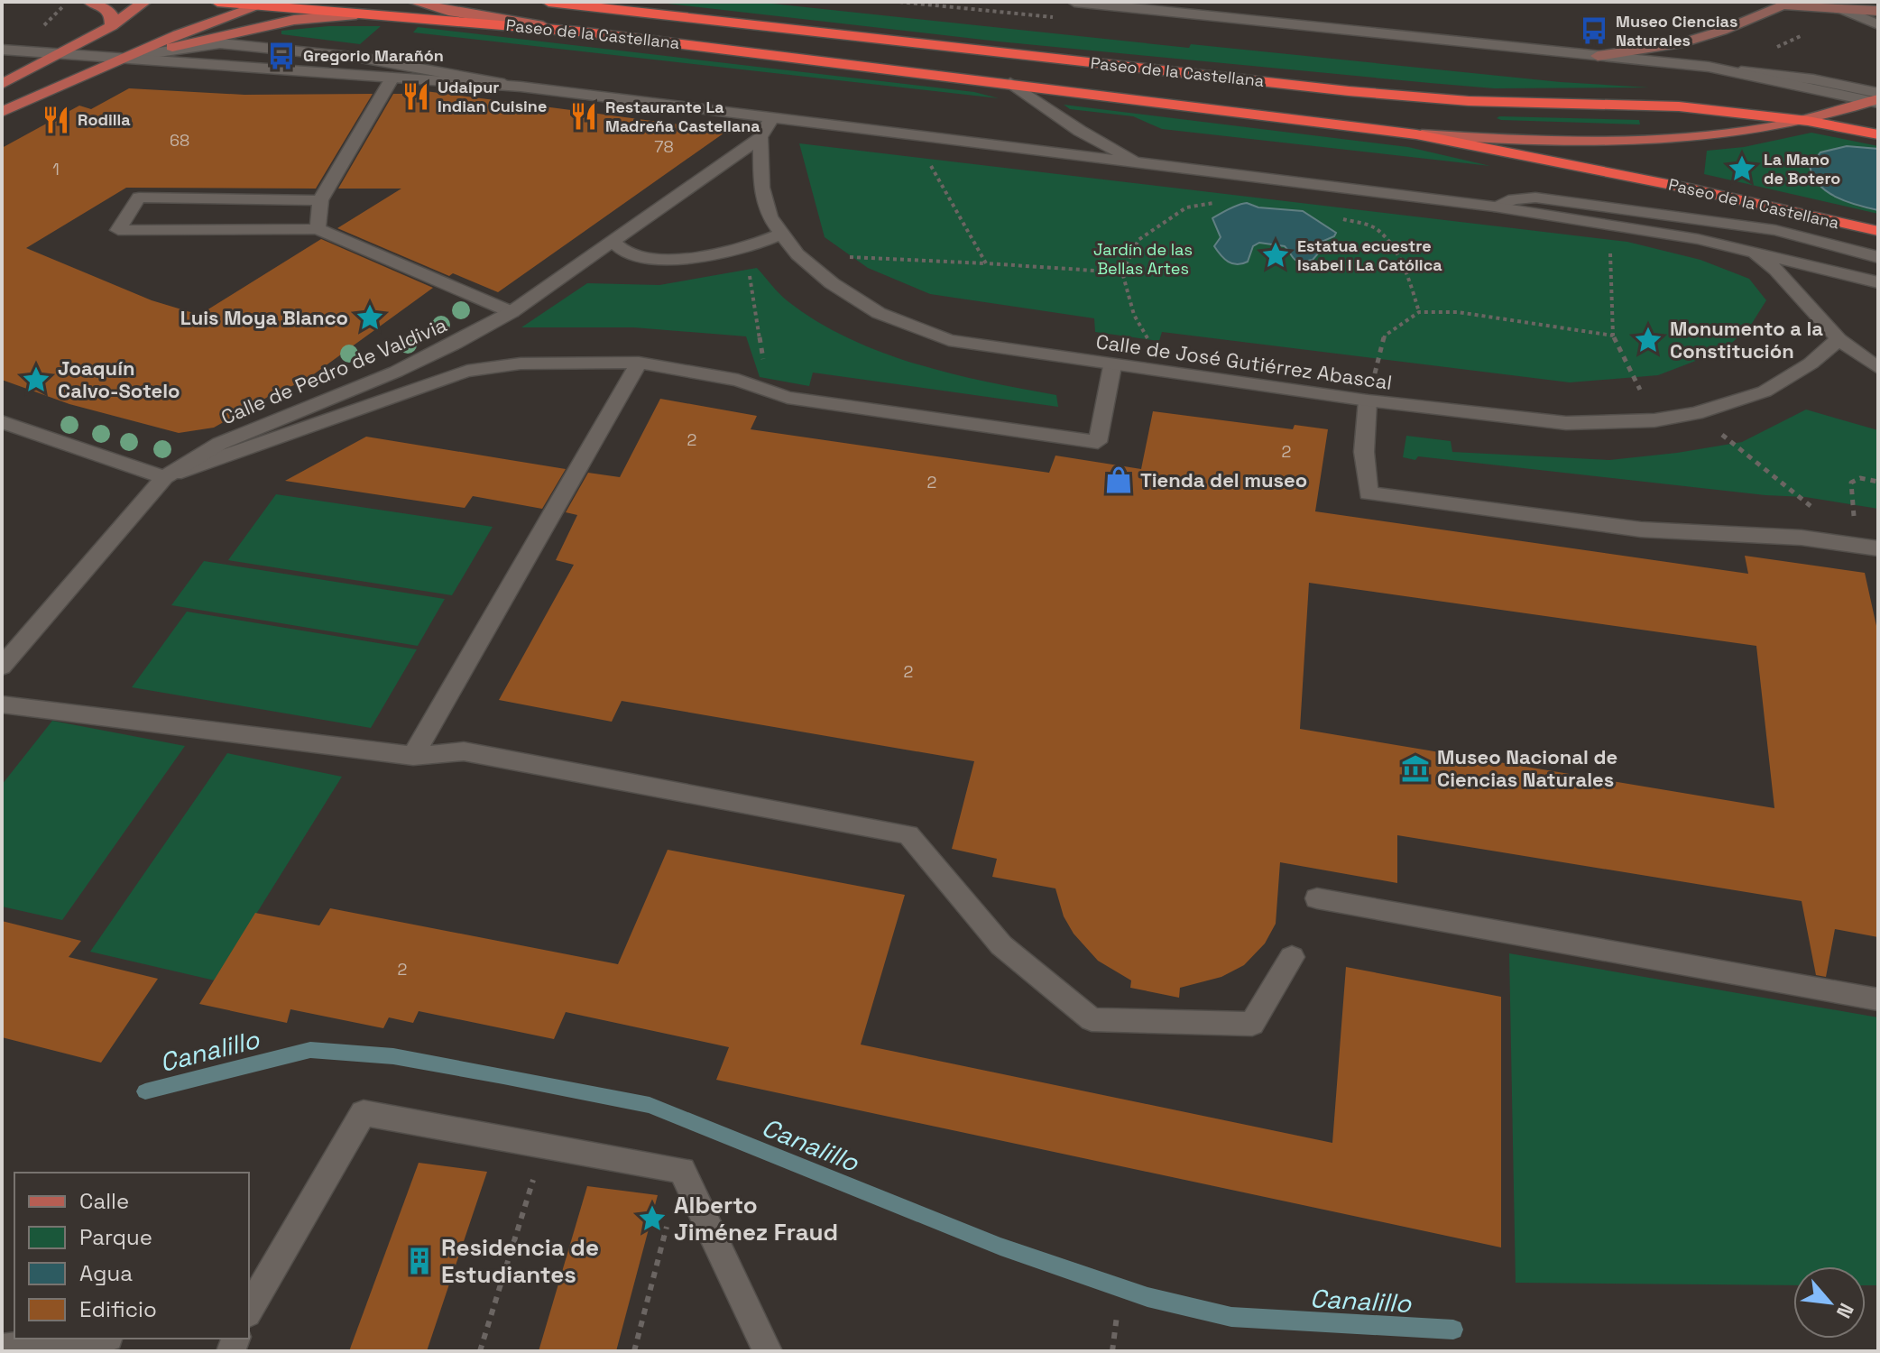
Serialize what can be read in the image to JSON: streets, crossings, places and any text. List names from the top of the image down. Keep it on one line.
{"streets":{"highway":["Paseo de la Castellana"],"street":["Calle de José Gutiérrez Abascal","Calle de Pedro de Valdivia"]},"crossings":[["Calle de José Gutiérrez Abascal","Calle de Pedro de Valdivia"]],"water":["Canalillo"],"parks":["Jardín de las Bellas Artes"],"places":{"bus stop":["Museo Ciencias Naturales","Gregorio Marañón"],"restaurant":["Udaipur Indian Cuisine","Restaurante La Madreña Castellana","Rodilla"],"place":["La Mano de Botero","Estatua ecuestre Isabel I La Católica","Luis Moya Blanco","Monumento a la Constitución","Joaquín Calvo-Sotelo","Alberto Jiménez Fraud"],"shop":["Tienda del museo"],"museum":["Museo Nacional de Ciencias Naturales"],"building":["Residencia de Estudiantes"]},"house_numbers":["68","78","1","2","2","2","2","2"],"legend":["Calle","Parque","Agua","Edificio"],"north":"bottom right"}
